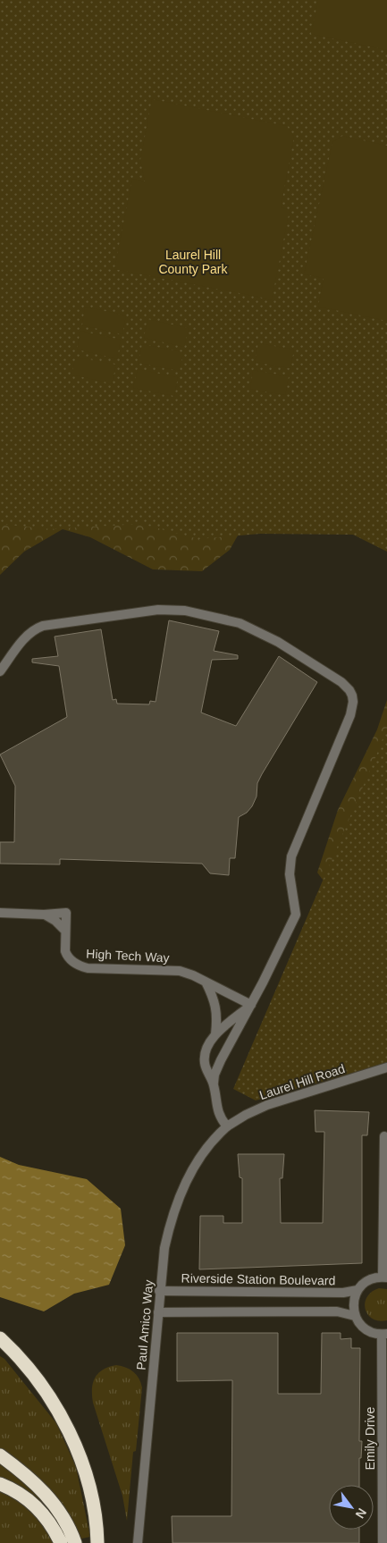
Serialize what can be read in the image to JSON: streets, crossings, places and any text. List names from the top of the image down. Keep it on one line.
{"streets":{"street":["High Tech Way","Laurel Hill Road","Riverside Station Boulevard","Paul Amico Way","Emily Drive"]},"crossings":[["Laurel Hill Road","Paul Amico Way"],["Riverside Station Boulevard","Paul Amico Way"]],"parks":["Laurel Hill County Park"],"north":"bottom right"}
